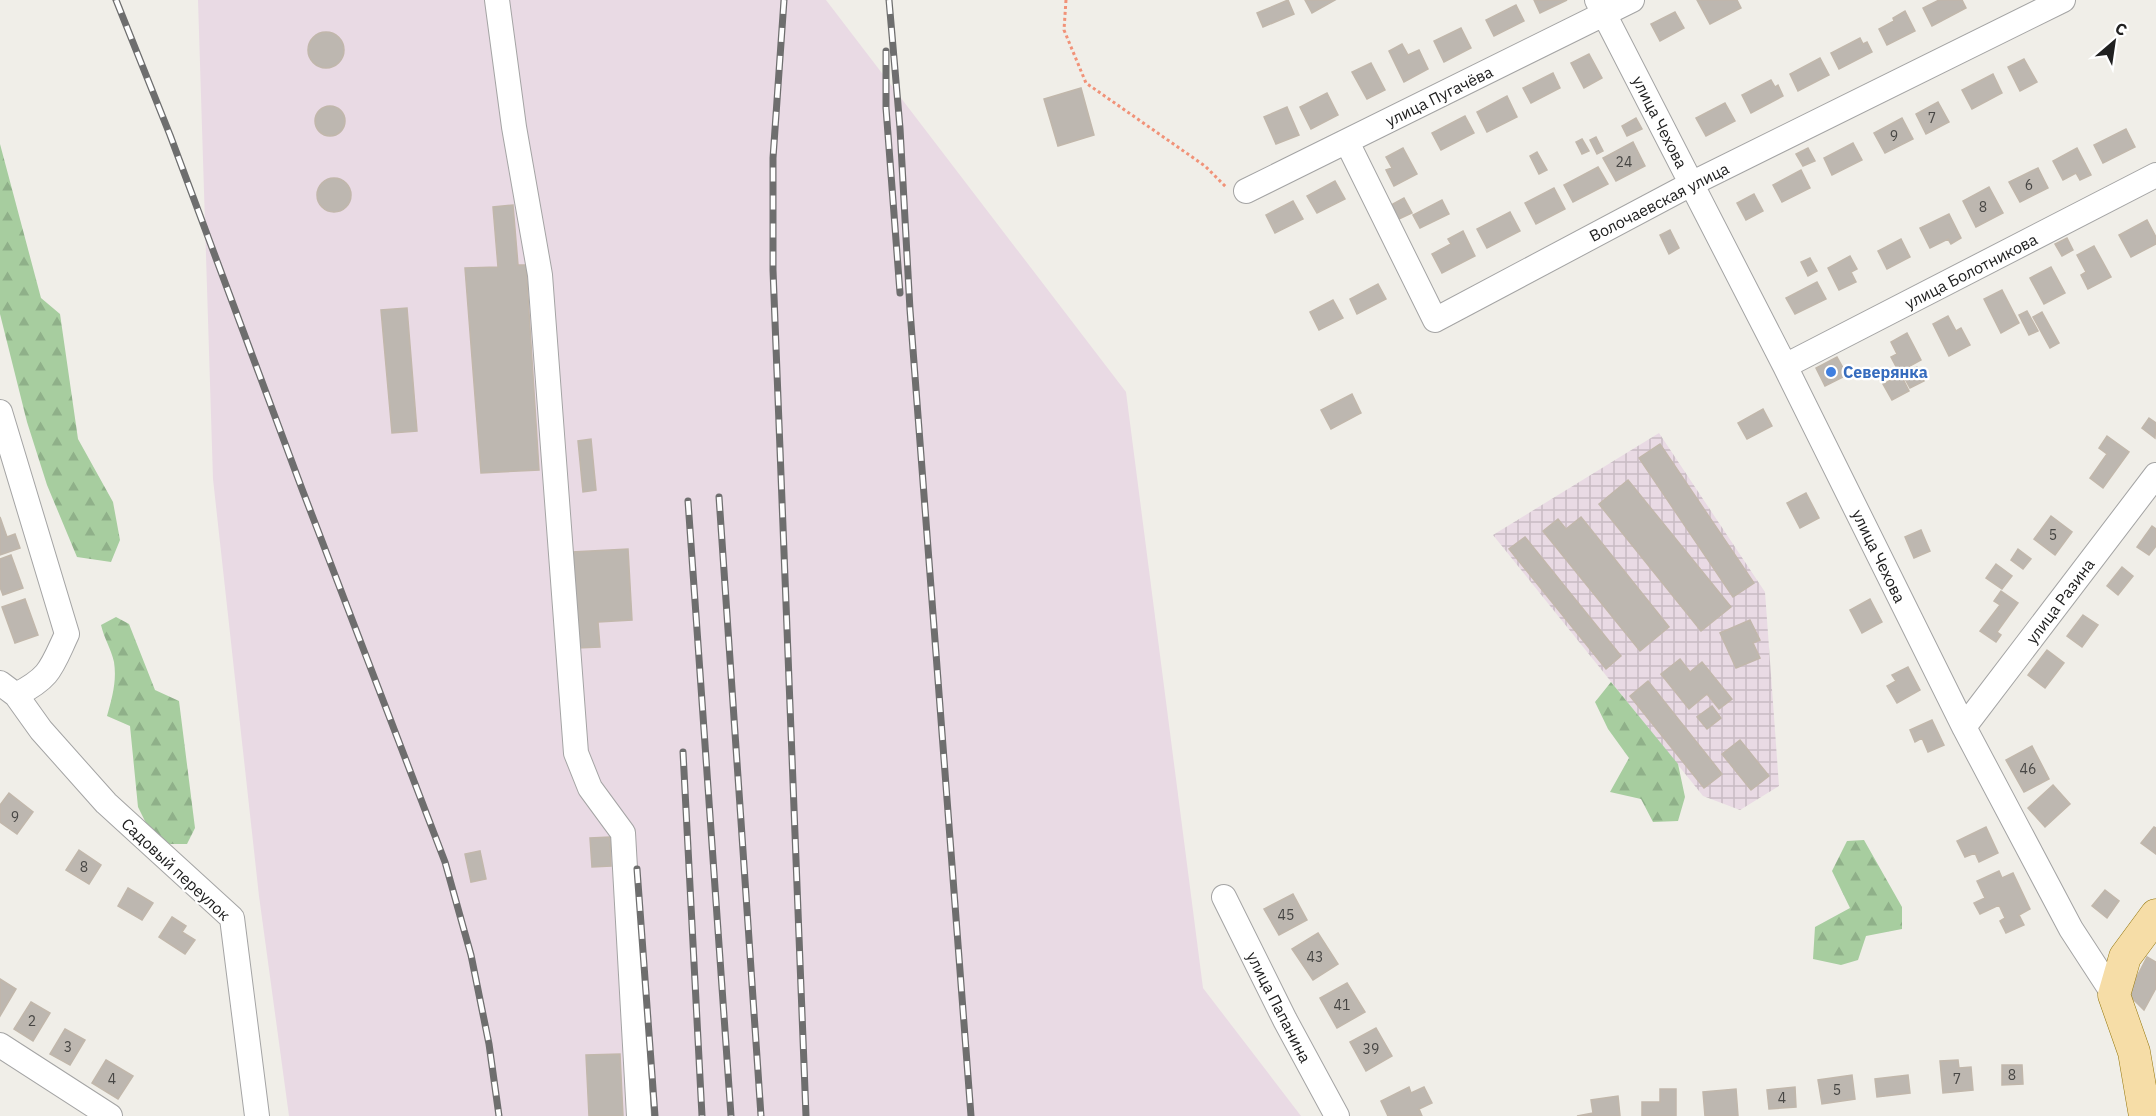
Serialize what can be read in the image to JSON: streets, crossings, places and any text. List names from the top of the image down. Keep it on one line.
{"streets":{"main road":["улица Чехова"],"street":["улица Пугачёва","Волочаевская улица","улица Болотникова","улица Разина","Садовый переулок","улица Папанина"]},"crossings":[["улица Пугачёва","улица Чехова"],["улица Пугачёва","Волочаевская улица"],["улица Чехова","Волочаевская улица"],["улица Чехова","улица Болотникова"],["улица Чехова","улица Разина"]],"places":["Северянка"],"house_numbers":["7","9","24","6","8","5","46","9","8","45","43","41","2","3","39","8","4","7","5","4"],"north":"top right"}
